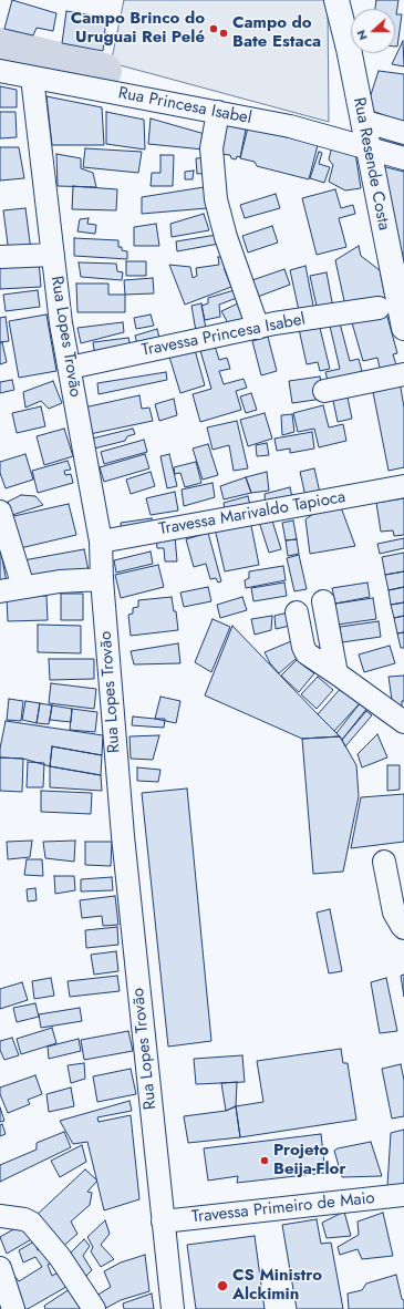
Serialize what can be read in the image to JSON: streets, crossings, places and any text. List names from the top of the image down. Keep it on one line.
{"streets":{"main road":["Rua Resende Costa"],"street":["Rua Princesa Isabel","Travessa Princesa Isabel","Rua Lopes Trovão","Travessa Marivaldo Tapioca","Travessa Primeiro de Maio"]},"crossings":[["Rua Princesa Isabel","Rua Resende Costa"],["Rua Princesa Isabel","Rua Lopes Trovão"],["Travessa Princesa Isabel","Rua Lopes Trovão"],["Rua Lopes Trovão","Travessa Marivaldo Tapioca"],["Rua Lopes Trovão","Travessa Primeiro de Maio"]],"places":["Campo Brinco do Uruguai Rei Pelé","Campo do Bate Estaca","Projeto Beija-Flor","CS Ministro Alckimin"],"north":"left"}
